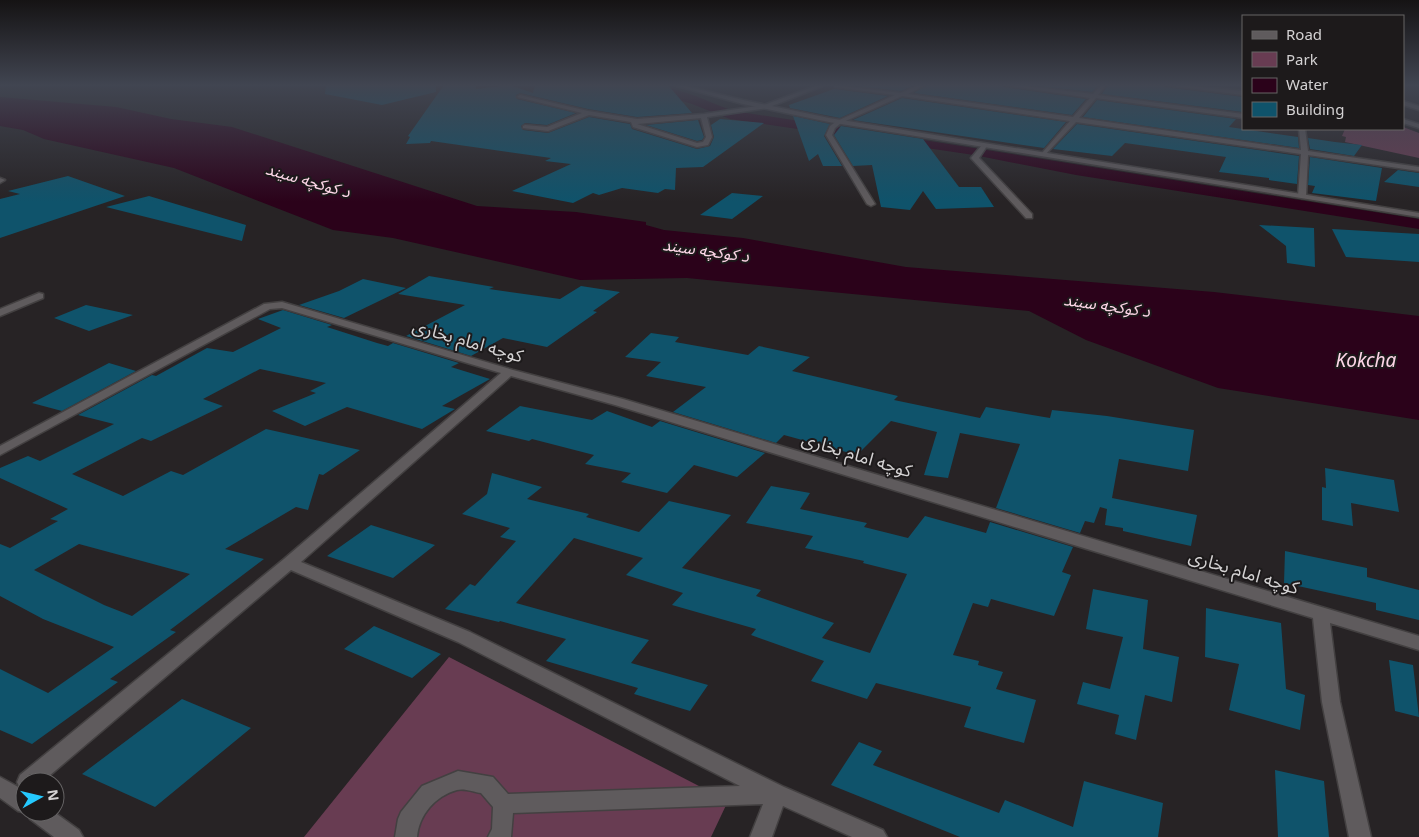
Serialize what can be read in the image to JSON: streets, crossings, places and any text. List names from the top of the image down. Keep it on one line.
{"streets":{"street":["کوچه امام بخاری"]},"water":["د کوکچه سیند","Kokcha"],"legend":["Road","Park","Water","Building"],"north":"right"}
